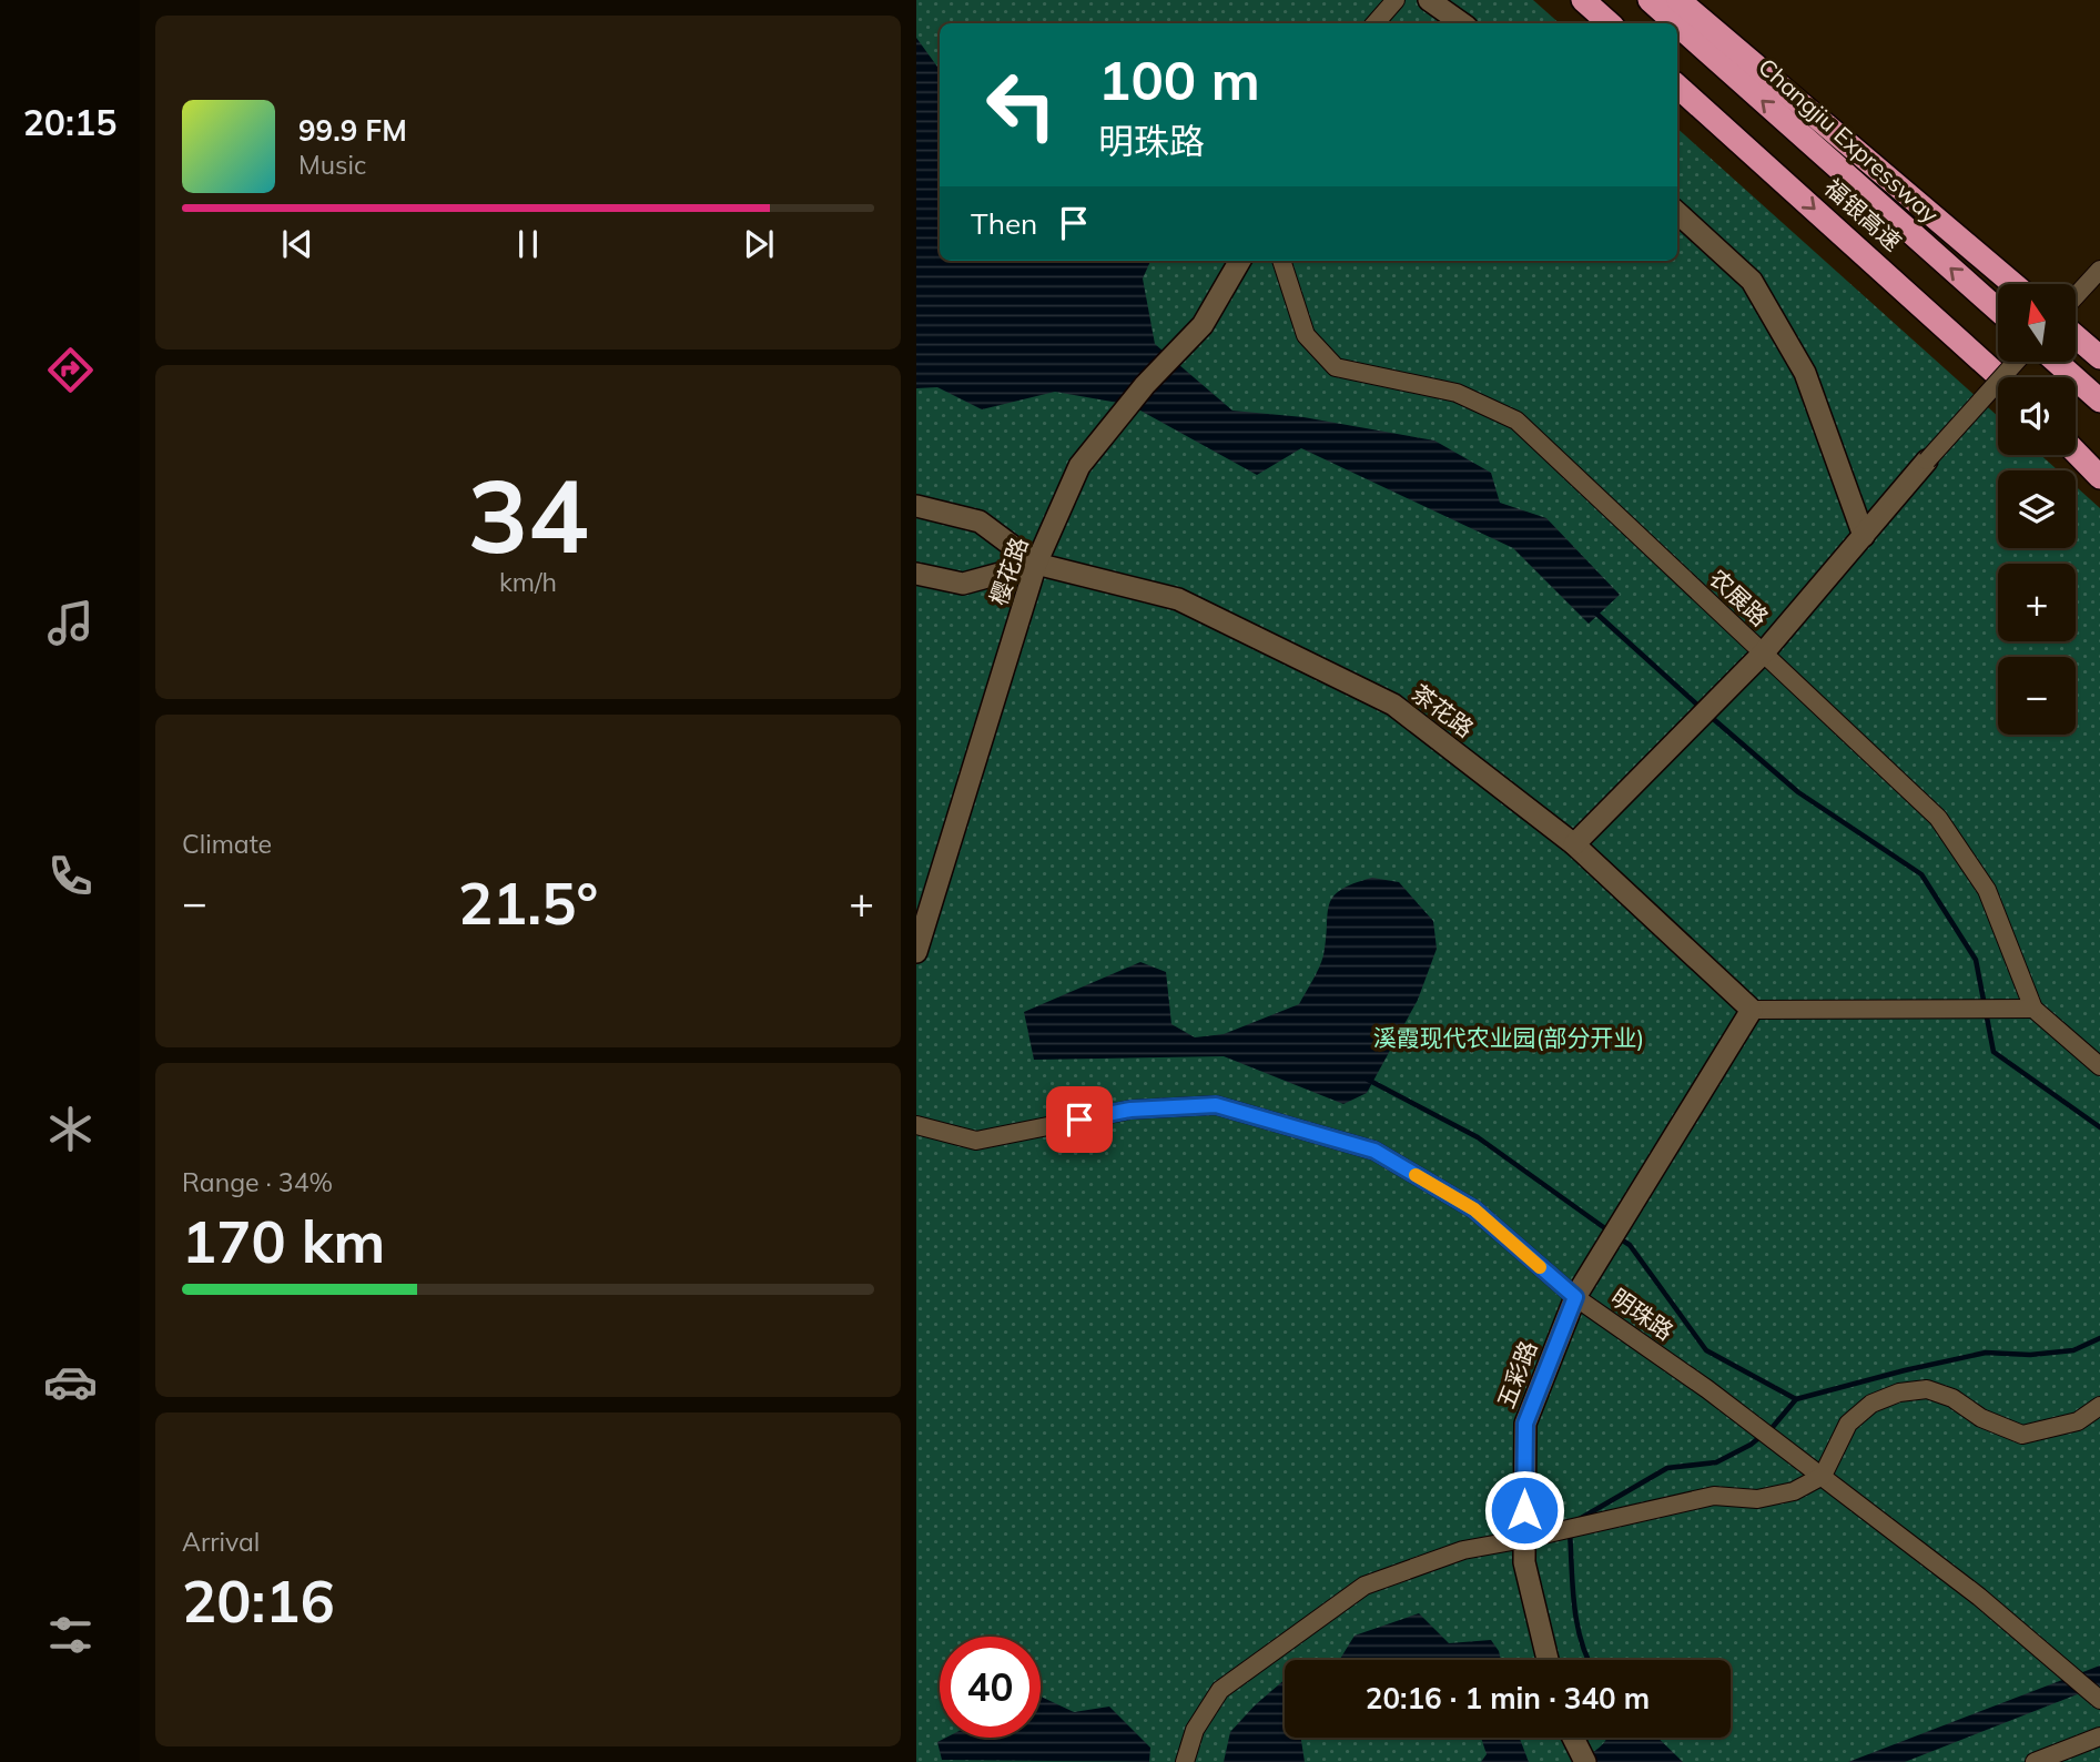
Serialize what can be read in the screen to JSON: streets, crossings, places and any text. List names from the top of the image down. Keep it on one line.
{"streets":{"highway":["Changjiu Expressway","福银高速"],"street":["樱花路","农展路","茶花路","明珠路","五彩路"]},"crossings":[["樱花路","茶花路"],["茶花路","五彩路"],["明珠路","五彩路"]],"parks":["溪霞现代农业园(部分开业)"],"north":"top","page":{"tabs":"20:15","turn":["100 m","明珠路"],"song":["99.9 FM","Music"],"then":"Then","map_buttons":["+","−"],"tile":[["34","km/h"],"Climate",["Range · 34%","170 km"],["Arrival","20:16"]],"heat":["−","21.5°","+"],"limit":"40","trip":"20:16 · 1 min · 340 m"}}
